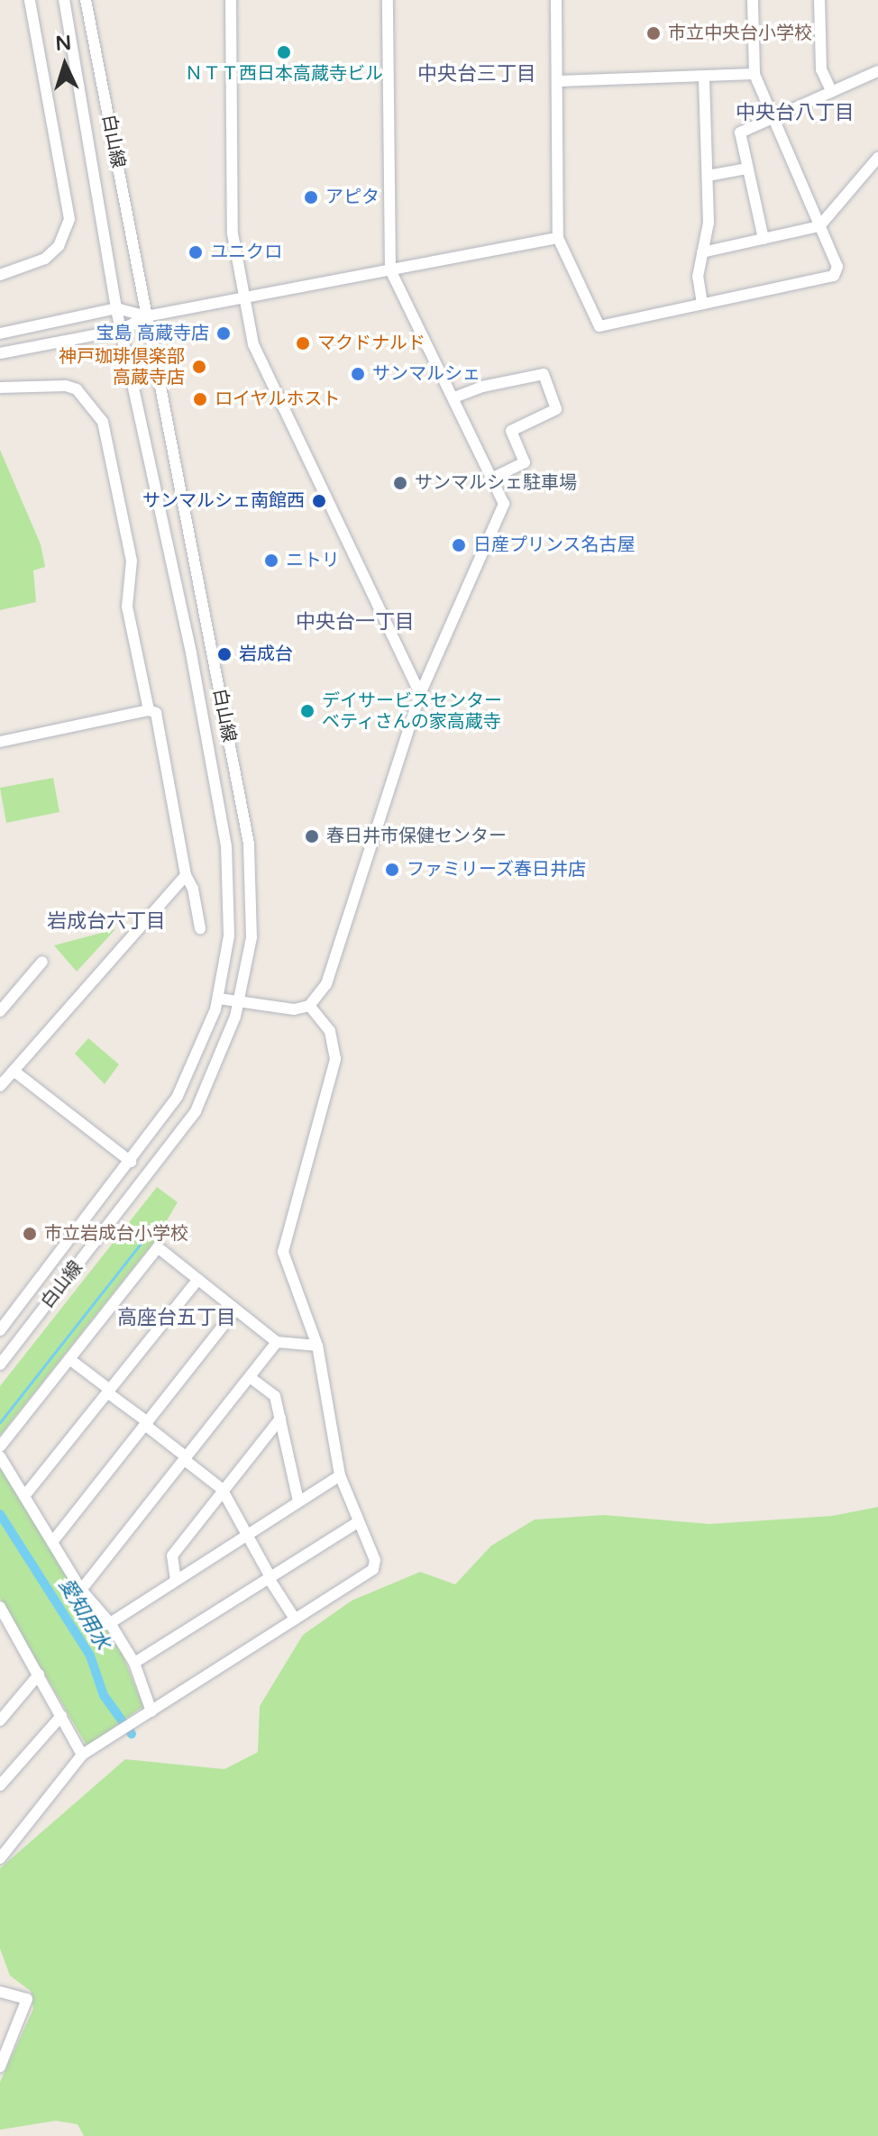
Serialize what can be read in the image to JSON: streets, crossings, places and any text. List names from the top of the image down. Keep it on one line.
{"streets":{"street":["白山線"]},"districts":["中央台三丁目","中央台八丁目","中央台一丁目","岩成台六丁目","高座台五丁目"],"water":["愛知用水"],"places":["市立中央台小学校","ＮＴＴ西日本高蔵寺ビル","アピタ","ユニクロ","宝島 高蔵寺店","マクドナルド","神戸珈琲倶楽部 高蔵寺店","サンマルシェ","ロイヤルホスト","サンマルシェ駐車場","サンマルシェ南館西","日産プリンス名古屋","ニトリ","岩成台","デイサービスセンター ベティさんの家高蔵寺","春日井市保健センター","ファミリーズ春日井店","市立岩成台小学校"],"north":"top"}
